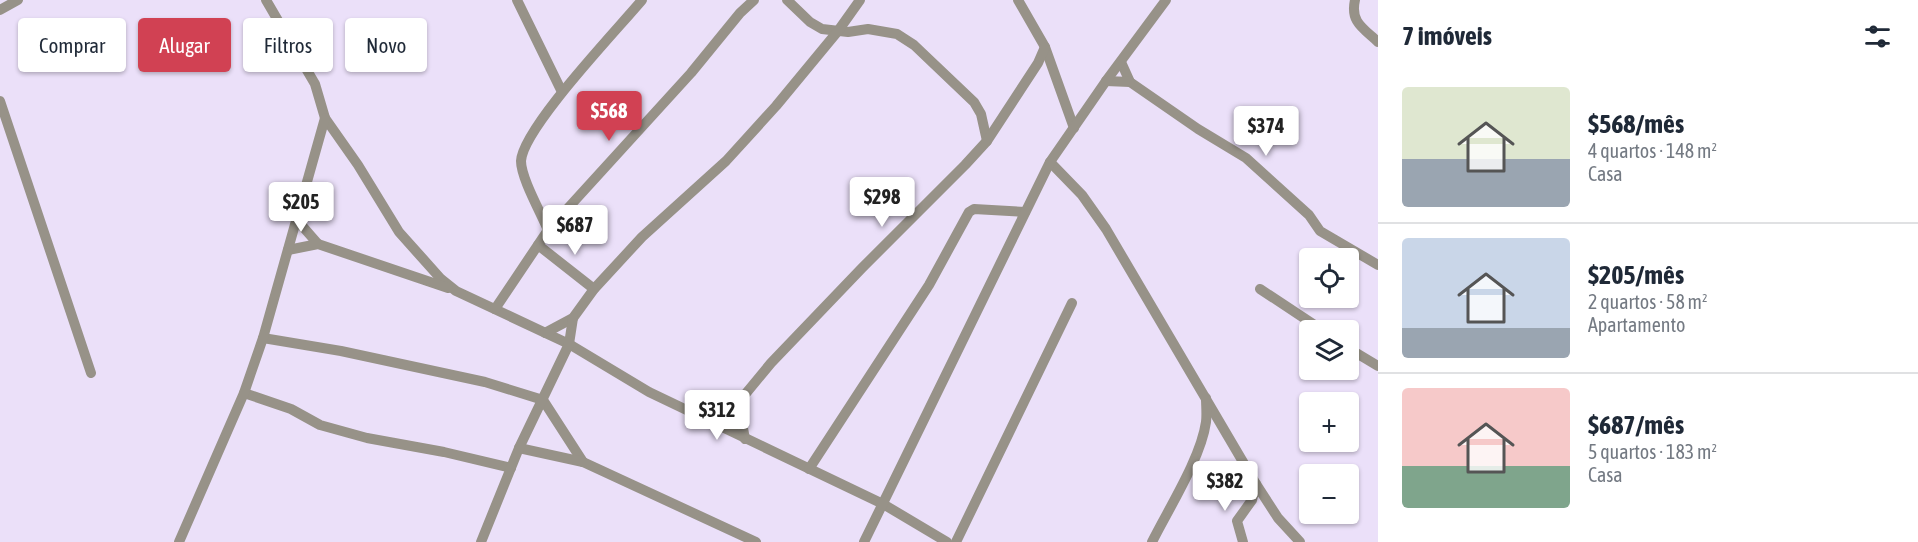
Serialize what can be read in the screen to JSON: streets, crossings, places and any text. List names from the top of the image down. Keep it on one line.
{"page":{"heading":"7 imóveis","chip":["Comprar","Alugar","Filtros","Novo"],"list":[{"name":"$568/mês","note":"4 quartos · 148 m² · Casa"},{"name":"$205/mês","note":"2 quartos · 58 m² · Apartamento"},{"name":"$687/mês","note":"5 quartos · 183 m² · Casa"}],"price":["$568","$374","$298","$205","$687","$312","$382"],"map_buttons":["+","−"]}}
